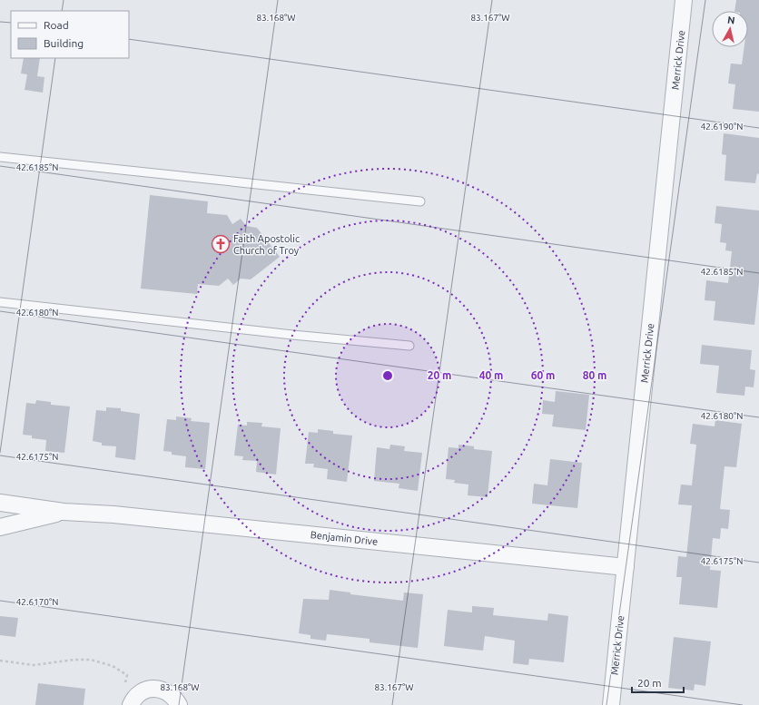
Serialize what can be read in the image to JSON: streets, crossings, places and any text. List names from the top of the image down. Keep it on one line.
{"streets":{"street":["Merrick Drive","Benjamin Drive"]},"crossings":[["Merrick Drive","Benjamin Drive"]],"places":{"church":["Faith Apostolic Church of Troy"]},"legend":["Road","Building"],"scale_bar":"20 m","north":"top","coordinates":["83.168°W","83.167°W","42.6190°N","42.6185°N","42.6180°N","42.6175°N","42.6170°N"],"rings":["20 m","40 m","60 m","80 m"]}
